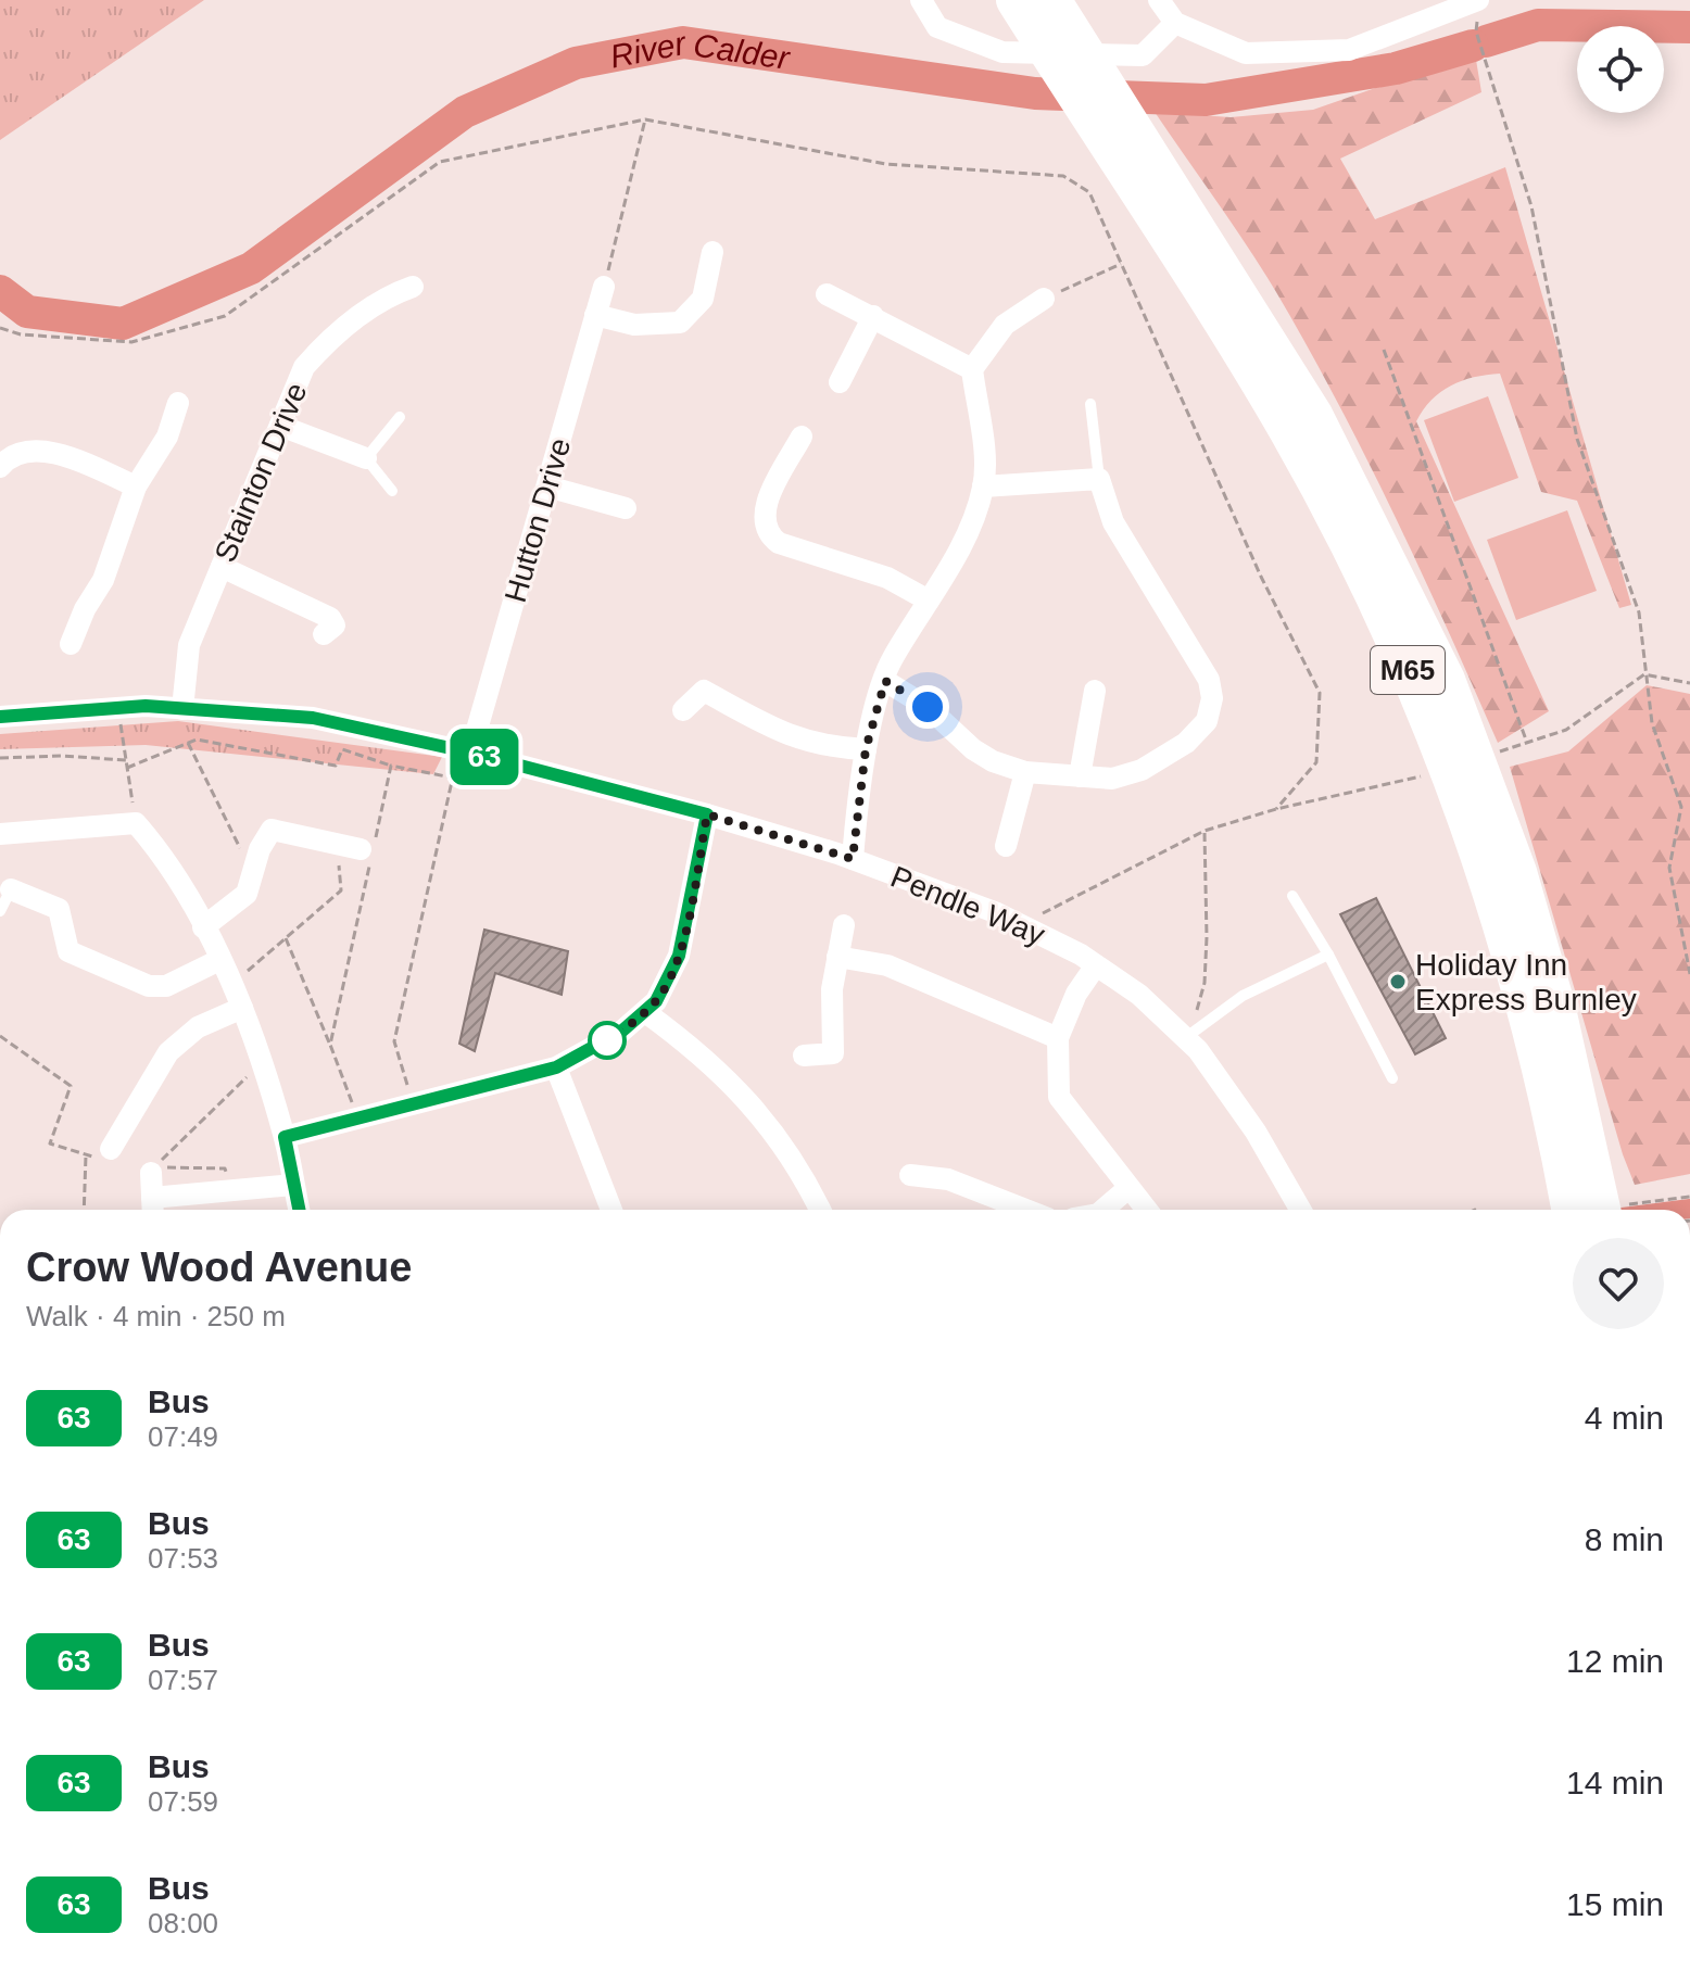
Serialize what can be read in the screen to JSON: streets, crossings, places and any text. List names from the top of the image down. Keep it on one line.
{"streets":{"highway":["M65"],"street":["Stainton Drive","Hutton Drive","Pendle Way"]},"crossings":[["Stainton Drive","Pendle Way"],["Hutton Drive","Pendle Way"]],"water":["River Calder"],"places":["Holiday Inn Express Burnley"],"lines":["bus line 63"],"page":{"on_map":"63","heading":["Crow Wood Avenue","Walk · 4 min · 250 m"],"list":[{"mark":"63","name":"Bus","note":"07:49","value":"4 min"},{"mark":"63","name":"Bus","note":"07:53","value":"8 min"},{"mark":"63","name":"Bus","note":"07:57","value":"12 min"},{"mark":"63","name":"Bus","note":"07:59","value":"14 min"},{"mark":"63","name":"Bus","note":"08:00","value":"15 min"}]}}
